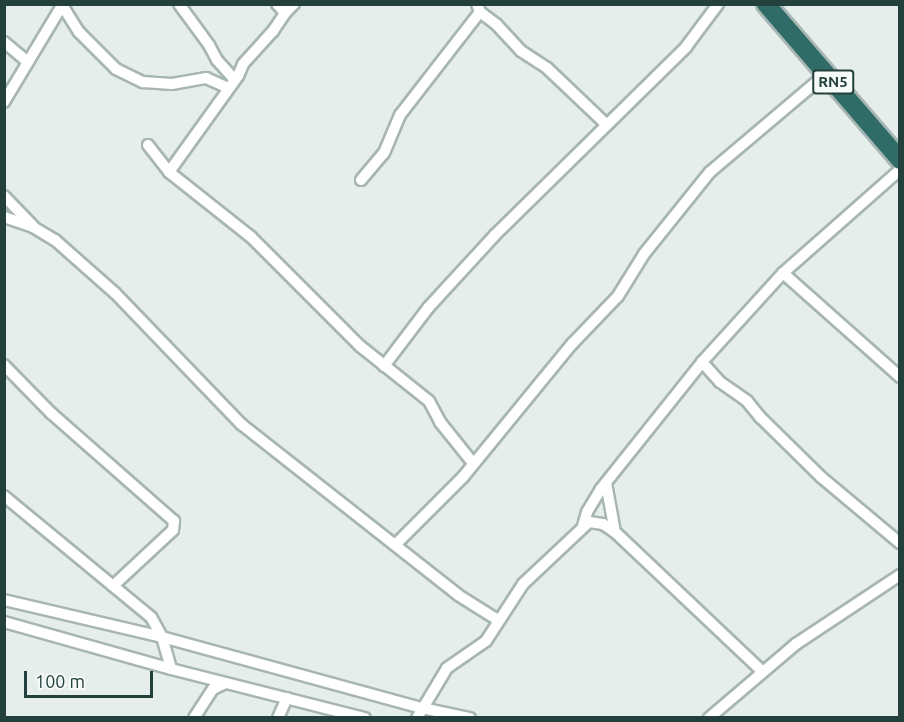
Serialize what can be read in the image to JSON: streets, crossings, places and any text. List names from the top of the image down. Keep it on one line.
{"streets":{"highway":["RN5"]},"scale_bar":"100 m"}
